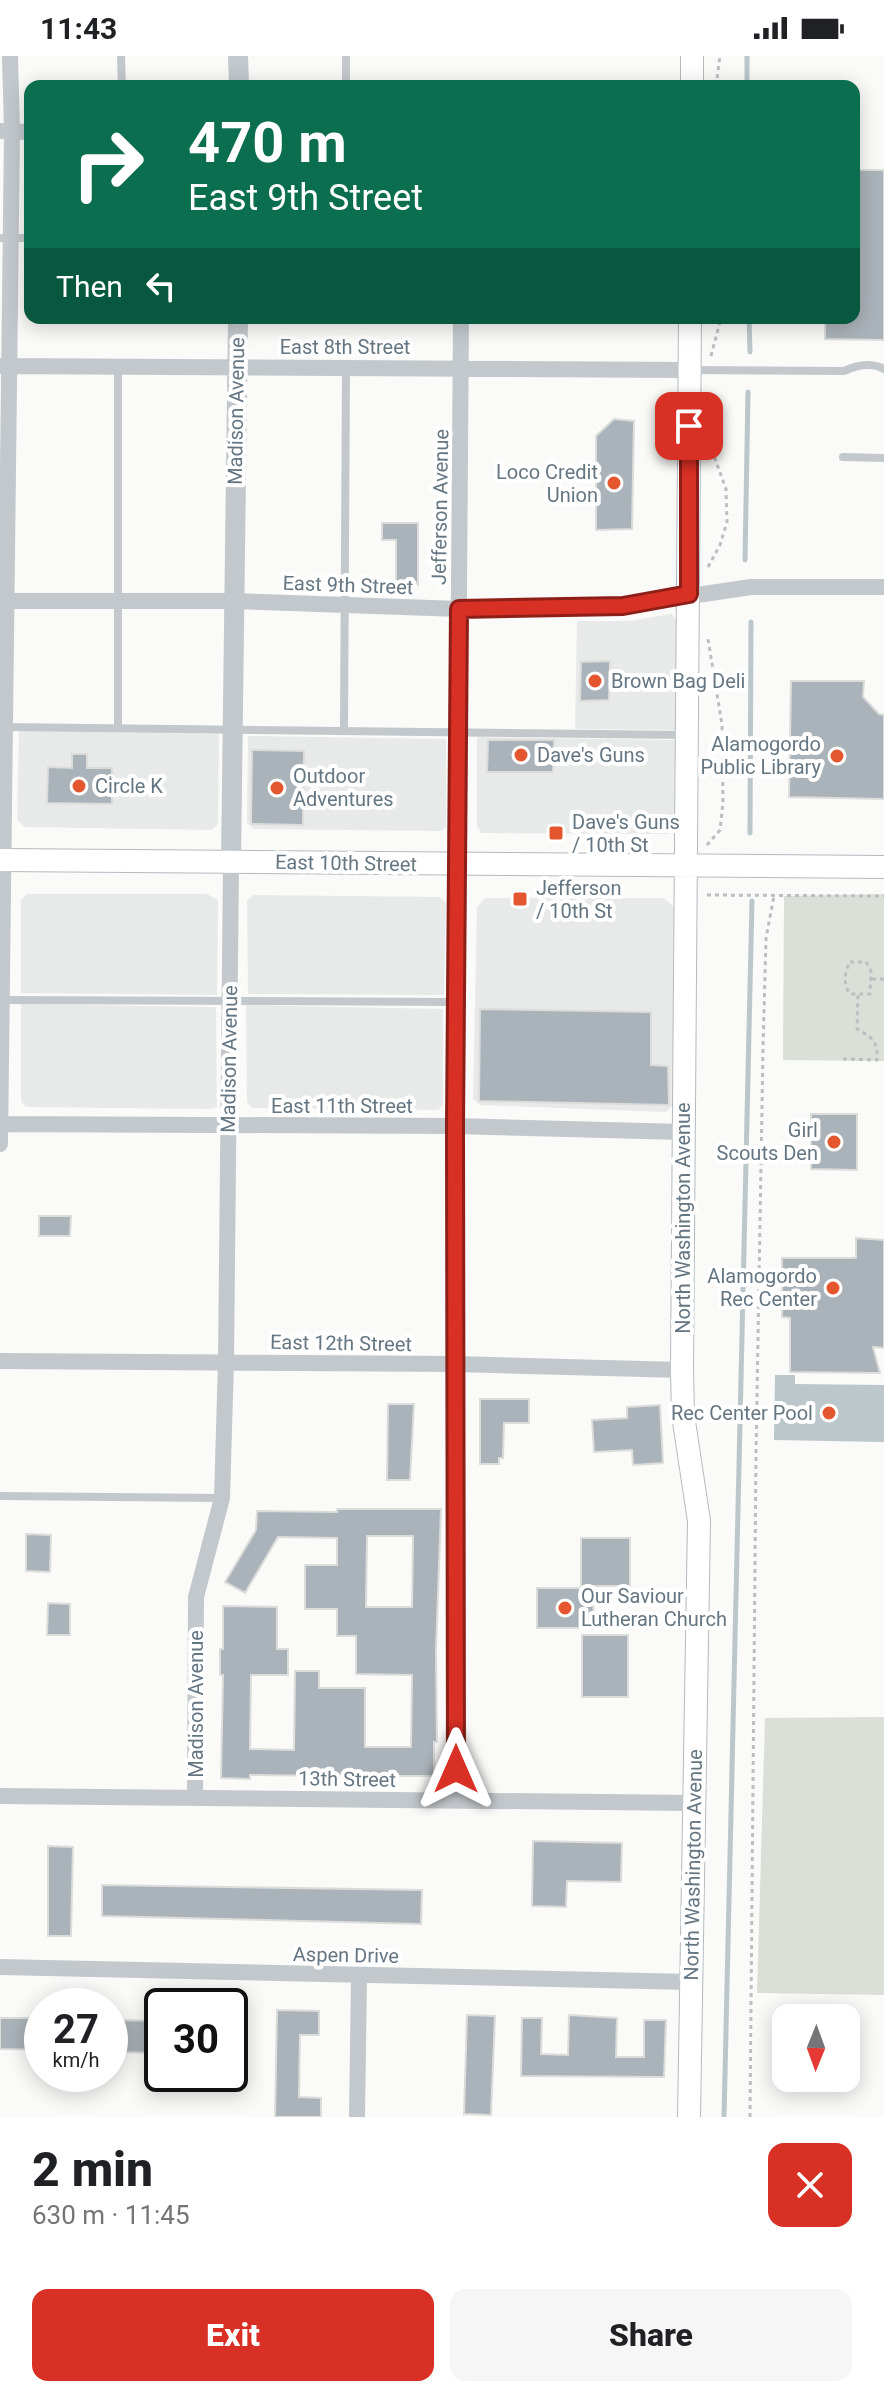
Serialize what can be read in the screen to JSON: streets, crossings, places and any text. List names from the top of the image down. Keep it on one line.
{"streets":{"main road":["East 10th Street","North Washington Avenue"],"street":["East 8th Street","Madison Avenue","Jefferson Avenue","East 9th Street","East 11th Street","East 12th Street","13th Street","Aspen Drive"]},"crossings":[["East 8th Street","Madison Avenue"],["East 8th Street","Jefferson Avenue"],["East 8th Street","North Washington Avenue"],["Madison Avenue","East 9th Street"],["Madison Avenue","East 10th Street"],["Madison Avenue","East 11th Street"],["Madison Avenue","East 12th Street"],["Madison Avenue","13th Street"],["Jefferson Avenue","East 9th Street"],["Jefferson Avenue","East 10th Street"],["Jefferson Avenue","East 11th Street"],["Jefferson Avenue","East 12th Street"],["Jefferson Avenue","13th Street"],["East 9th Street","North Washington Avenue"],["East 10th Street","North Washington Avenue"],["East 11th Street","North Washington Avenue"],["North Washington Avenue","East 12th Street"],["North Washington Avenue","13th Street"],["North Washington Avenue","Aspen Drive"]],"places":{"other":["Loco Credit Union","Brown Bag Deli","Dave's Guns","Alamogordo Public Library","Circle K","Outdoor Adventures","Girl Scouts Den","Alamogordo Rec Center","Rec Center Pool","Our Saviour Lutheran Church"],"transit":["Dave's Guns / 10th St","Jefferson / 10th St"]},"north":"bottom","page":{"status":"11:43","turn":["470 m","East 9th Street"],"then":"Then","speed":"27 km/h","limit":"30","heading":["2 min","630 m · 11:45"],"buttons":["Exit","Share"]}}
